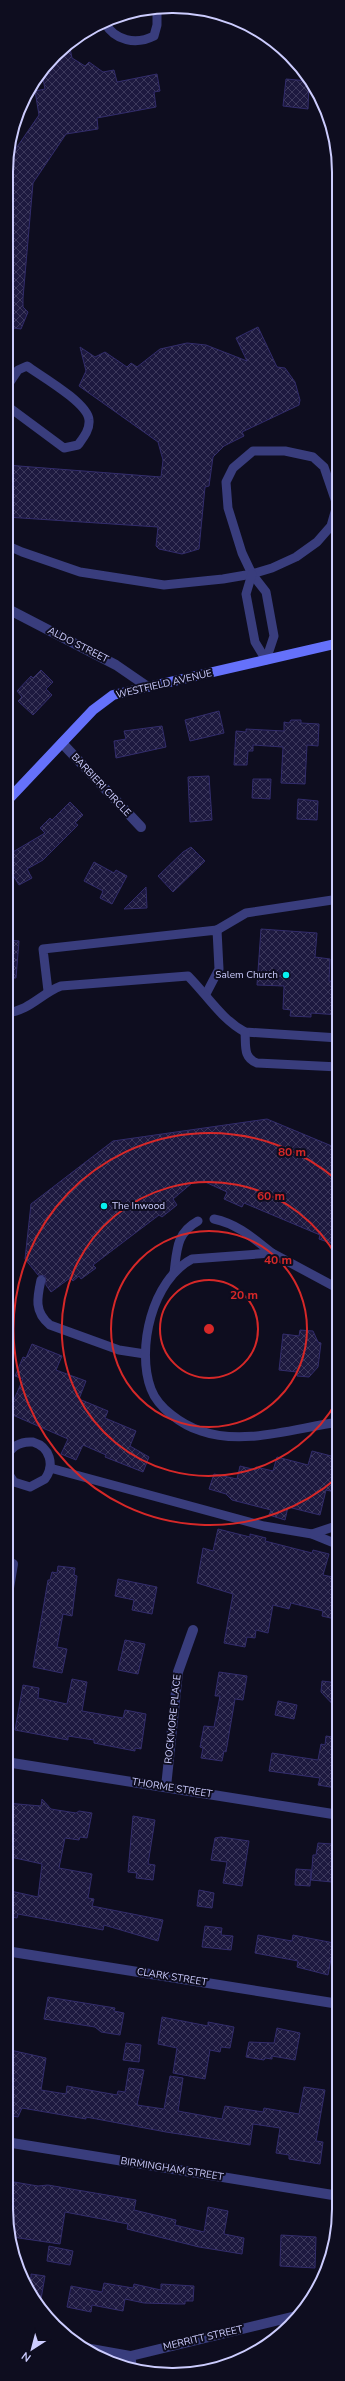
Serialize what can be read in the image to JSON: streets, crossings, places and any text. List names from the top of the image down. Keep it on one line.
{"streets":{"street":["ALDO STREET","WESTFIELD AVENUE","BARBIERI CIRCLE","ROCKMORE PLACE","THORME STREET","CLARK STREET","BIRMINGHAM STREET","MERRITT STREET"]},"crossings":[["ALDO STREET","WESTFIELD AVENUE"],["WESTFIELD AVENUE","BARBIERI CIRCLE"],["ROCKMORE PLACE","THORME STREET"]],"places":["Salem Church","The Inwood"],"north":"bottom left","rings":["80 m","60 m","40 m","20 m"]}
